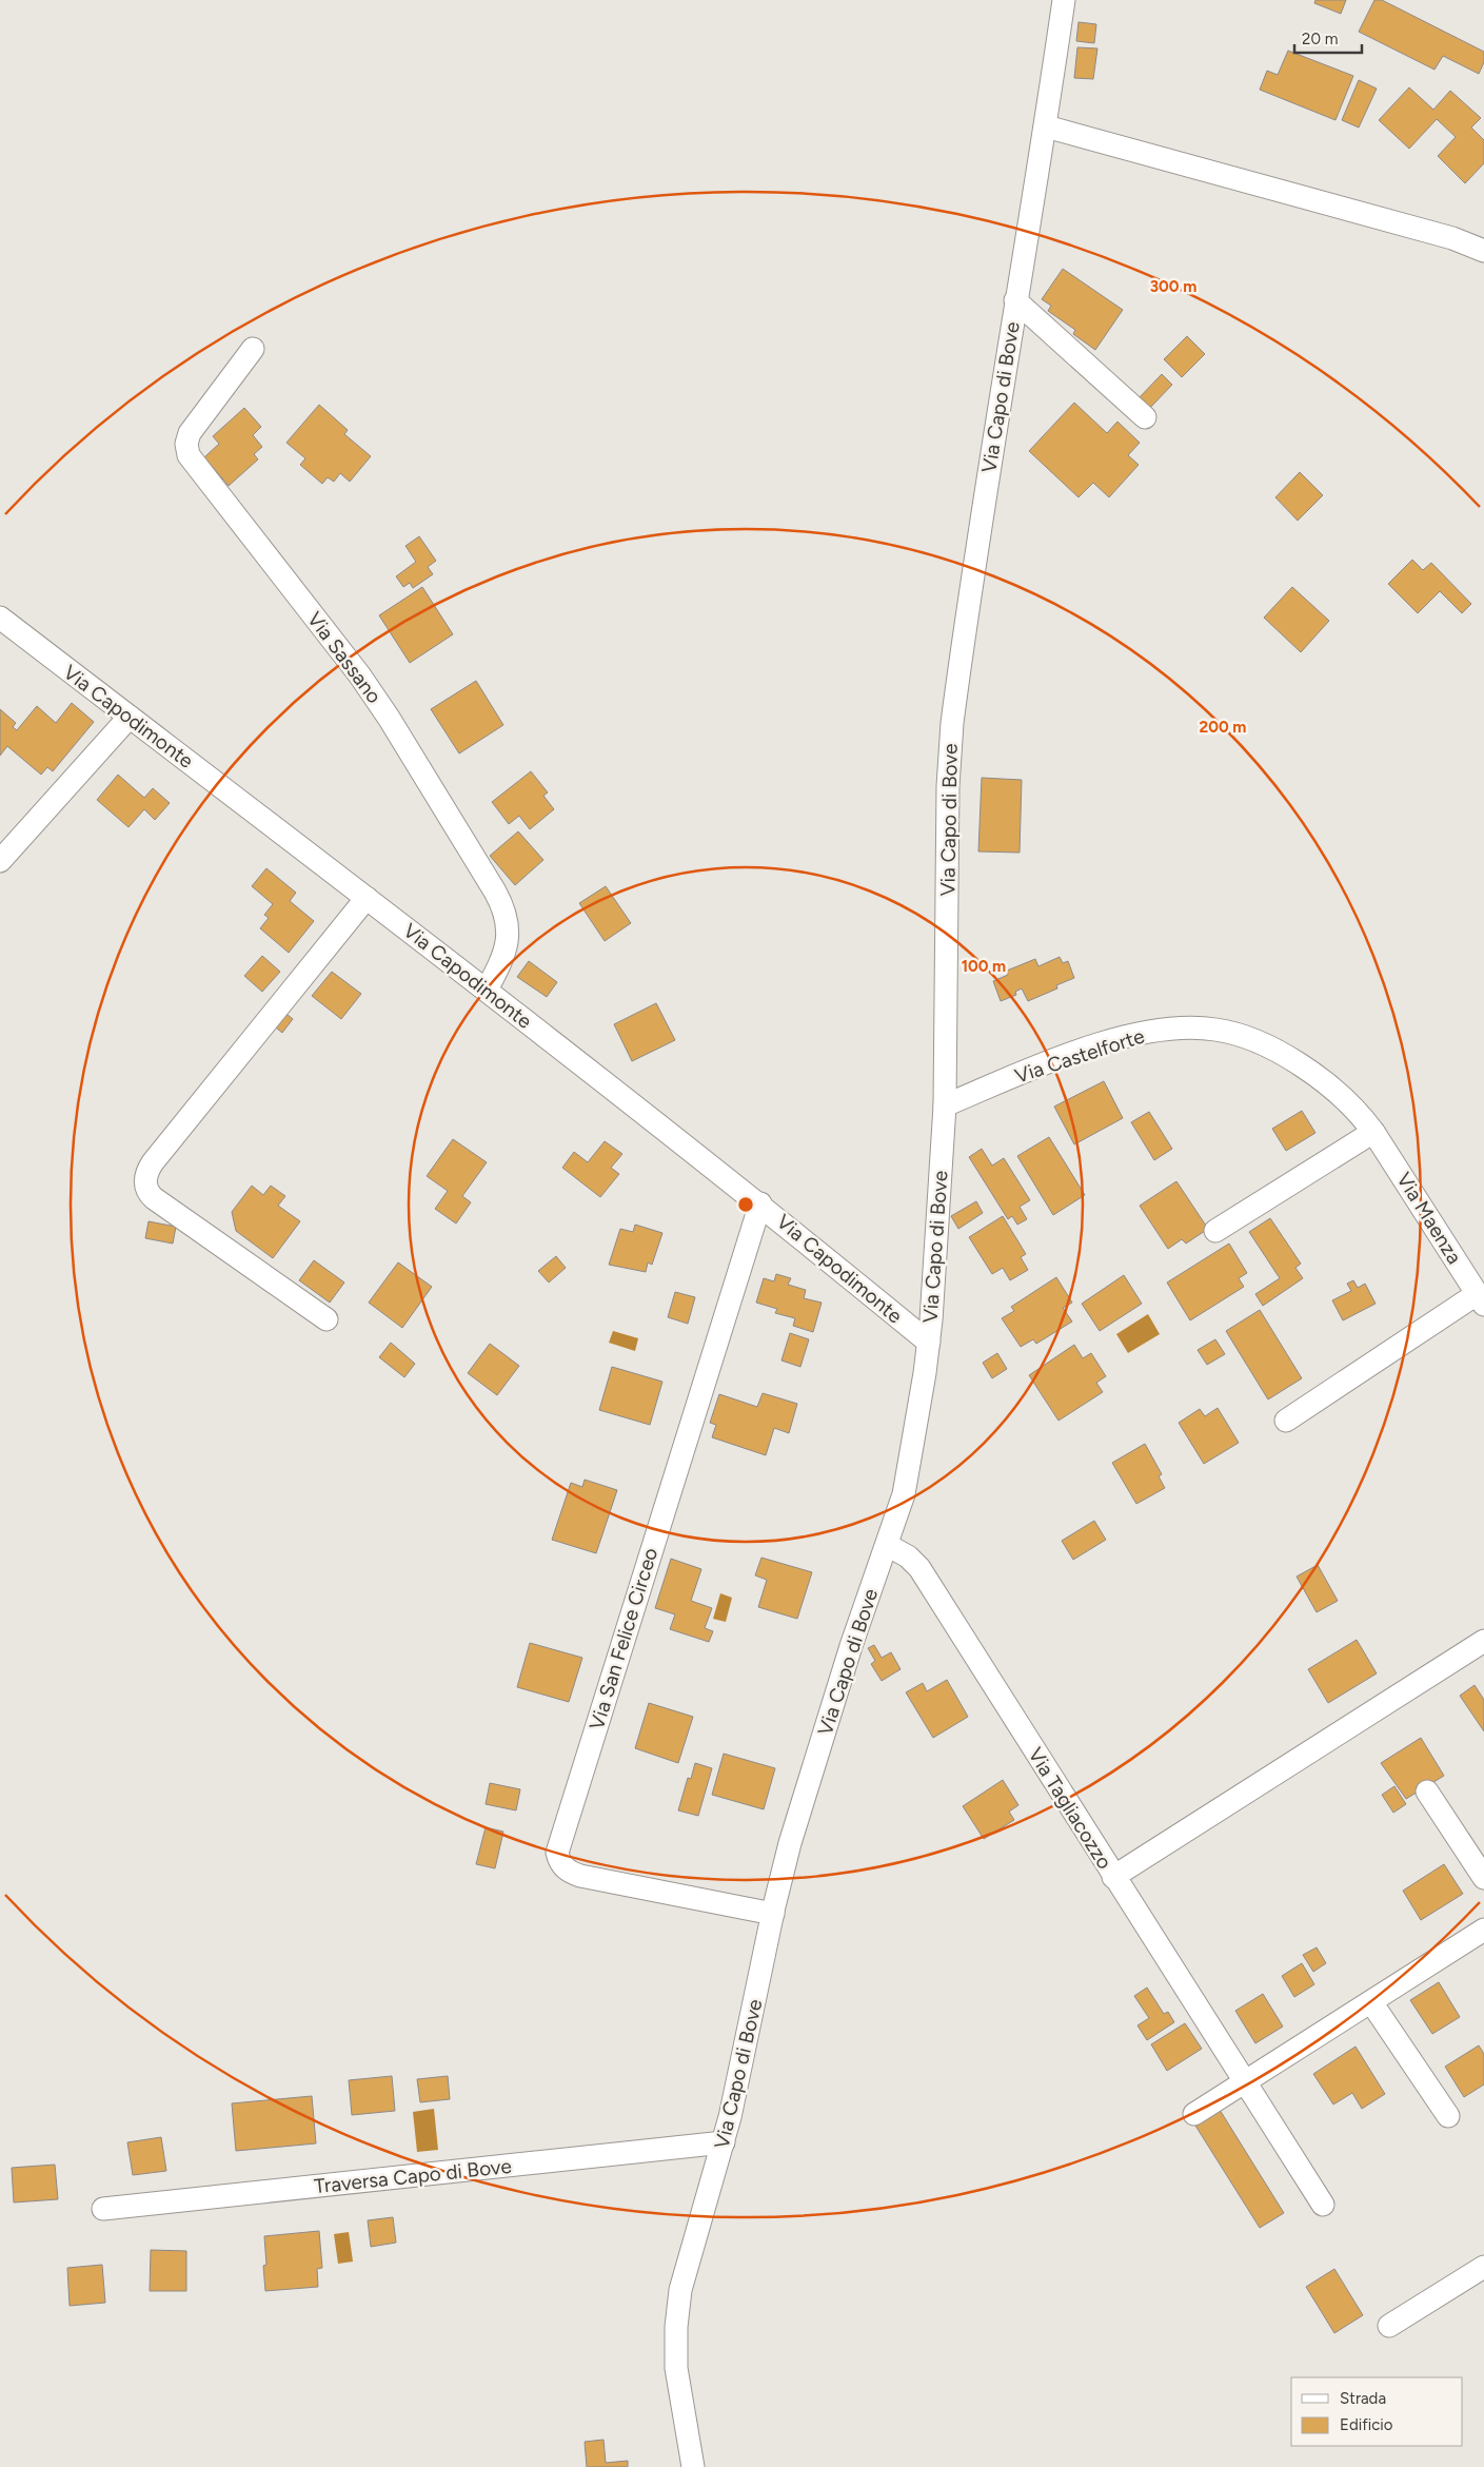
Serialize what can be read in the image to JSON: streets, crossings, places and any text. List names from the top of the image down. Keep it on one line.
{"streets":{"street":["Via Capo di Bove","Via Sassano","Via Capodimonte","Via Castelforte","Via Maenza","Via San Felice Circeo","Via Tagliacozzo","Traversa Capo di Bove"]},"crossings":[["Via Capo di Bove","Via Capodimonte"],["Via Capo di Bove","Via Castelforte"],["Via Capo di Bove","Via San Felice Circeo"],["Via Capo di Bove","Via Tagliacozzo"],["Via Capo di Bove","Traversa Capo di Bove"],["Via Sassano","Via Capodimonte"],["Via Capodimonte","Via San Felice Circeo"],["Via Castelforte","Via Maenza"]],"legend":["Strada","Edificio"],"scale_bar":"20 m","rings":["300 m","200 m","100 m"]}
